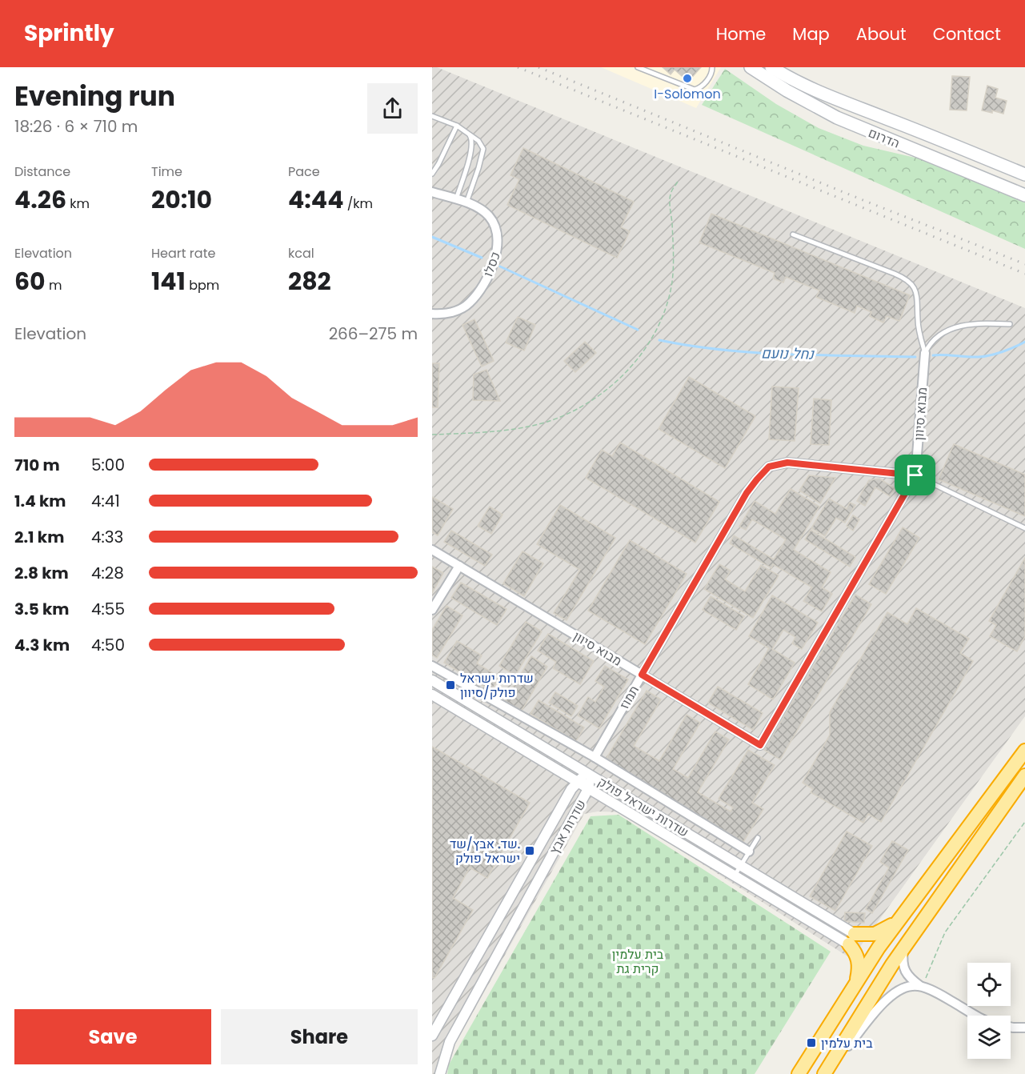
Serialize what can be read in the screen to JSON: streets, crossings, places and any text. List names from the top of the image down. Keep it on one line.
{"streets":{"main road":["הדרום"],"street":["כסלו","מבוא סיוון","תמוז","שדרות ישראל פולק","שדרות אבץ"]},"crossings":[["מבוא סיוון","תמוז"],["שדרות ישראל פולק","שדרות אבץ"]],"water":["נחל נועם"],"parks":["בית עלמין קרית גת"],"places":{"other":["I-Solomon"],"transit":["שדרות ישראל פולק/סיוון","שד. אבץ/שד. ישראל פולק","בית עלמין"]},"page":{"header":"Sprintly","nav":["Home","Map","About","Contact"],"heading":["Evening run","18:26 · 6 × 710 m"],"stats":[["Distance","4.26 km"],["Time","20:10"],["Pace","4:44 /km"],["Elevation","60 m"],["Heart rate","141 bpm"],["kcal","282"]],"chart":["Elevation","266–275 m"],"list":[{"name":"710 m","note":"5:00"},{"name":"1.4 km","note":"4:41"},{"name":"2.1 km","note":"4:33"},{"name":"2.8 km","note":"4:28"},{"name":"3.5 km","note":"4:55"},{"name":"4.3 km","note":"4:50"}],"buttons":["Save","Share"]}}
